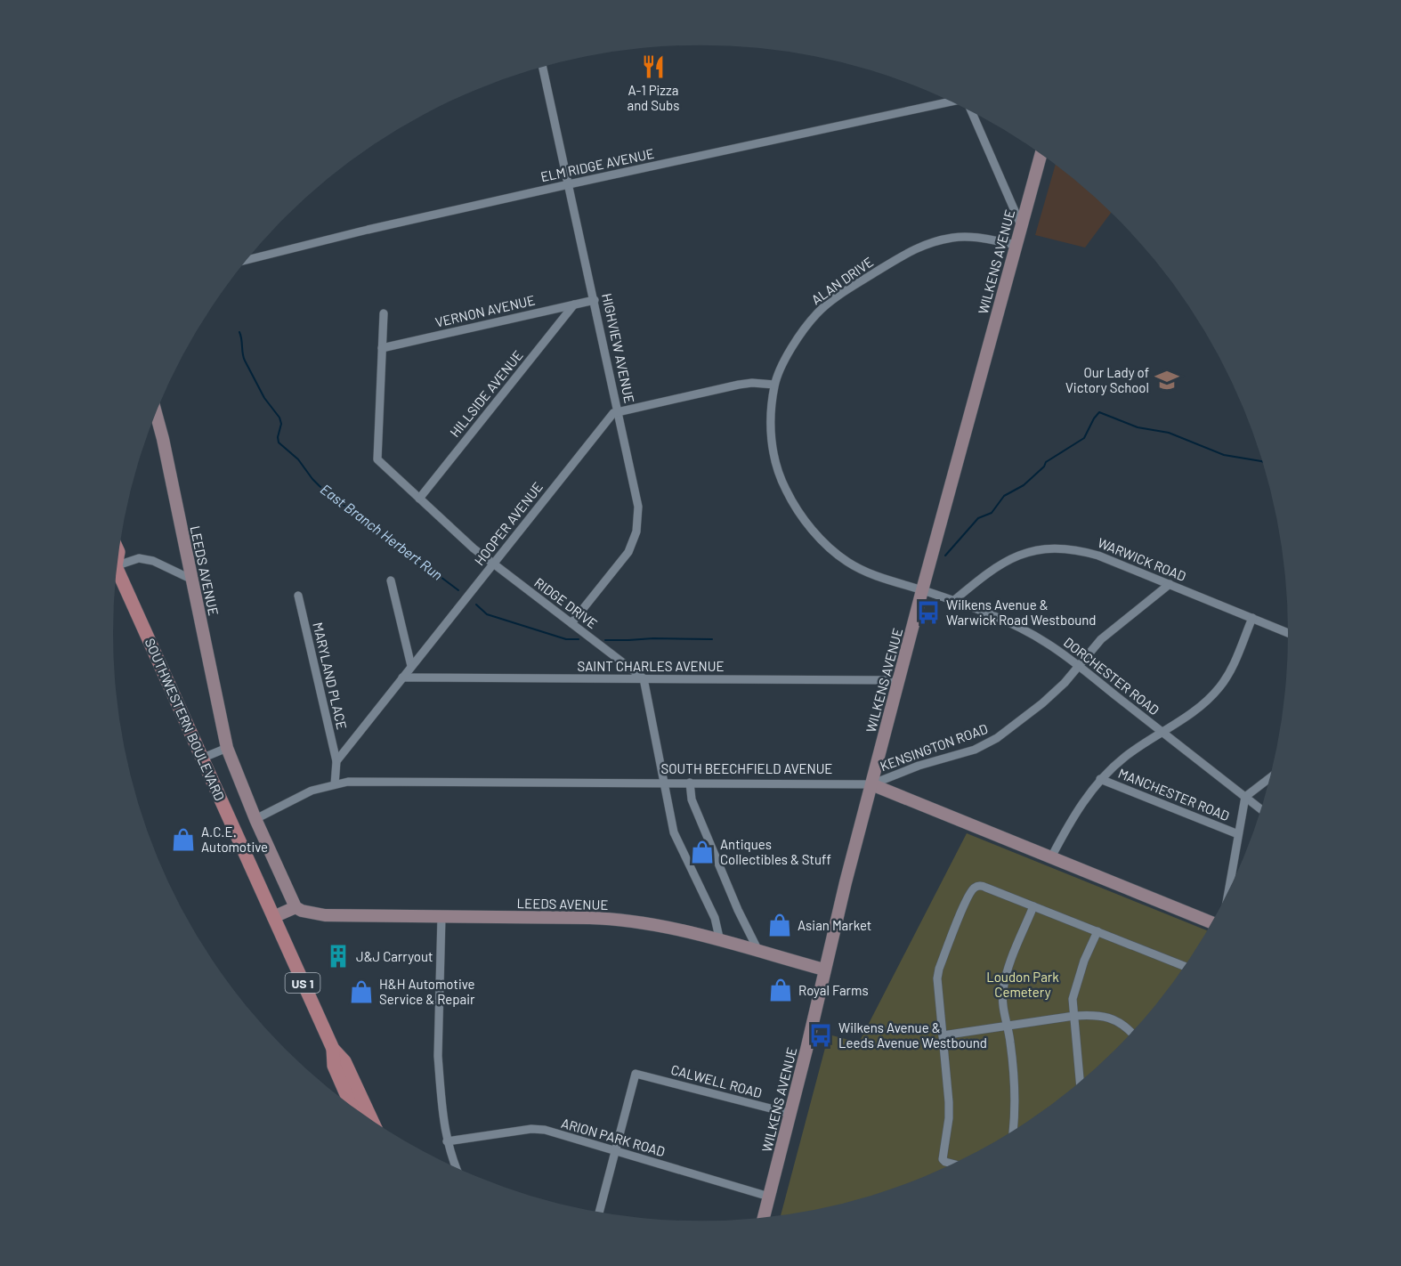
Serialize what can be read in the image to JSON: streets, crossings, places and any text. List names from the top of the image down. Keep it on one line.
{"streets":{"main road":["SOUTHWESTERN BOULEVARD","US 1"],"street":["ELM RIDGE AVENUE","WILKENS AVENUE","ALAN DRIVE","VERNON AVENUE","HIGHVIEW AVENUE","HILLSIDE AVENUE","HOOPER AVENUE","WARWICK ROAD","LEEDS AVENUE","RIDGE DRIVE","SAINT CHARLES AVENUE","MARYLAND PLACE","DORCHESTER ROAD","KENSINGTON ROAD","SOUTH BEECHFIELD AVENUE","MANCHESTER ROAD","CALWELL ROAD","ARION PARK ROAD"]},"crossings":[["ELM RIDGE AVENUE","HIGHVIEW AVENUE"],["WILKENS AVENUE","ALAN DRIVE"],["WILKENS AVENUE","LEEDS AVENUE"],["WILKENS AVENUE","SAINT CHARLES AVENUE"],["WILKENS AVENUE","DORCHESTER ROAD"],["WILKENS AVENUE","KENSINGTON ROAD"],["WILKENS AVENUE","SOUTH BEECHFIELD AVENUE"],["WILKENS AVENUE","CALWELL ROAD"],["WILKENS AVENUE","ARION PARK ROAD"],["ALAN DRIVE","DORCHESTER ROAD"],["VERNON AVENUE","HIGHVIEW AVENUE"],["VERNON AVENUE","HILLSIDE AVENUE"],["VERNON AVENUE","RIDGE DRIVE"],["HIGHVIEW AVENUE","HOOPER AVENUE"],["HIGHVIEW AVENUE","RIDGE DRIVE"],["HILLSIDE AVENUE","RIDGE DRIVE"],["HOOPER AVENUE","RIDGE DRIVE"],["HOOPER AVENUE","SAINT CHARLES AVENUE"],["HOOPER AVENUE","MARYLAND PLACE"],["WARWICK ROAD","DORCHESTER ROAD"],["WARWICK ROAD","KENSINGTON ROAD"],["LEEDS AVENUE","SOUTH BEECHFIELD AVENUE"],["RIDGE DRIVE","SAINT CHARLES AVENUE"],["DORCHESTER ROAD","KENSINGTON ROAD"],["KENSINGTON ROAD","SOUTH BEECHFIELD AVENUE"],["CALWELL ROAD","ARION PARK ROAD"]],"water":["East Branch Herbert Run"],"parks":["Loudon Park Cemetery"],"places":{"restaurant":["A-1 Pizza and Subs"],"school or university":["Our Lady of Victory School"],"bus stop":["Wilkens Avenue & Warwick Road Westbound","Wilkens Avenue & Leeds Avenue Westbound"],"shop":["A.C.E. Automotive","Antiques Collectibles & Stuff","Asian Market","Royal Farms","H&H Automotive Service & Repair"],"building":["J&J Carryout"]}}
